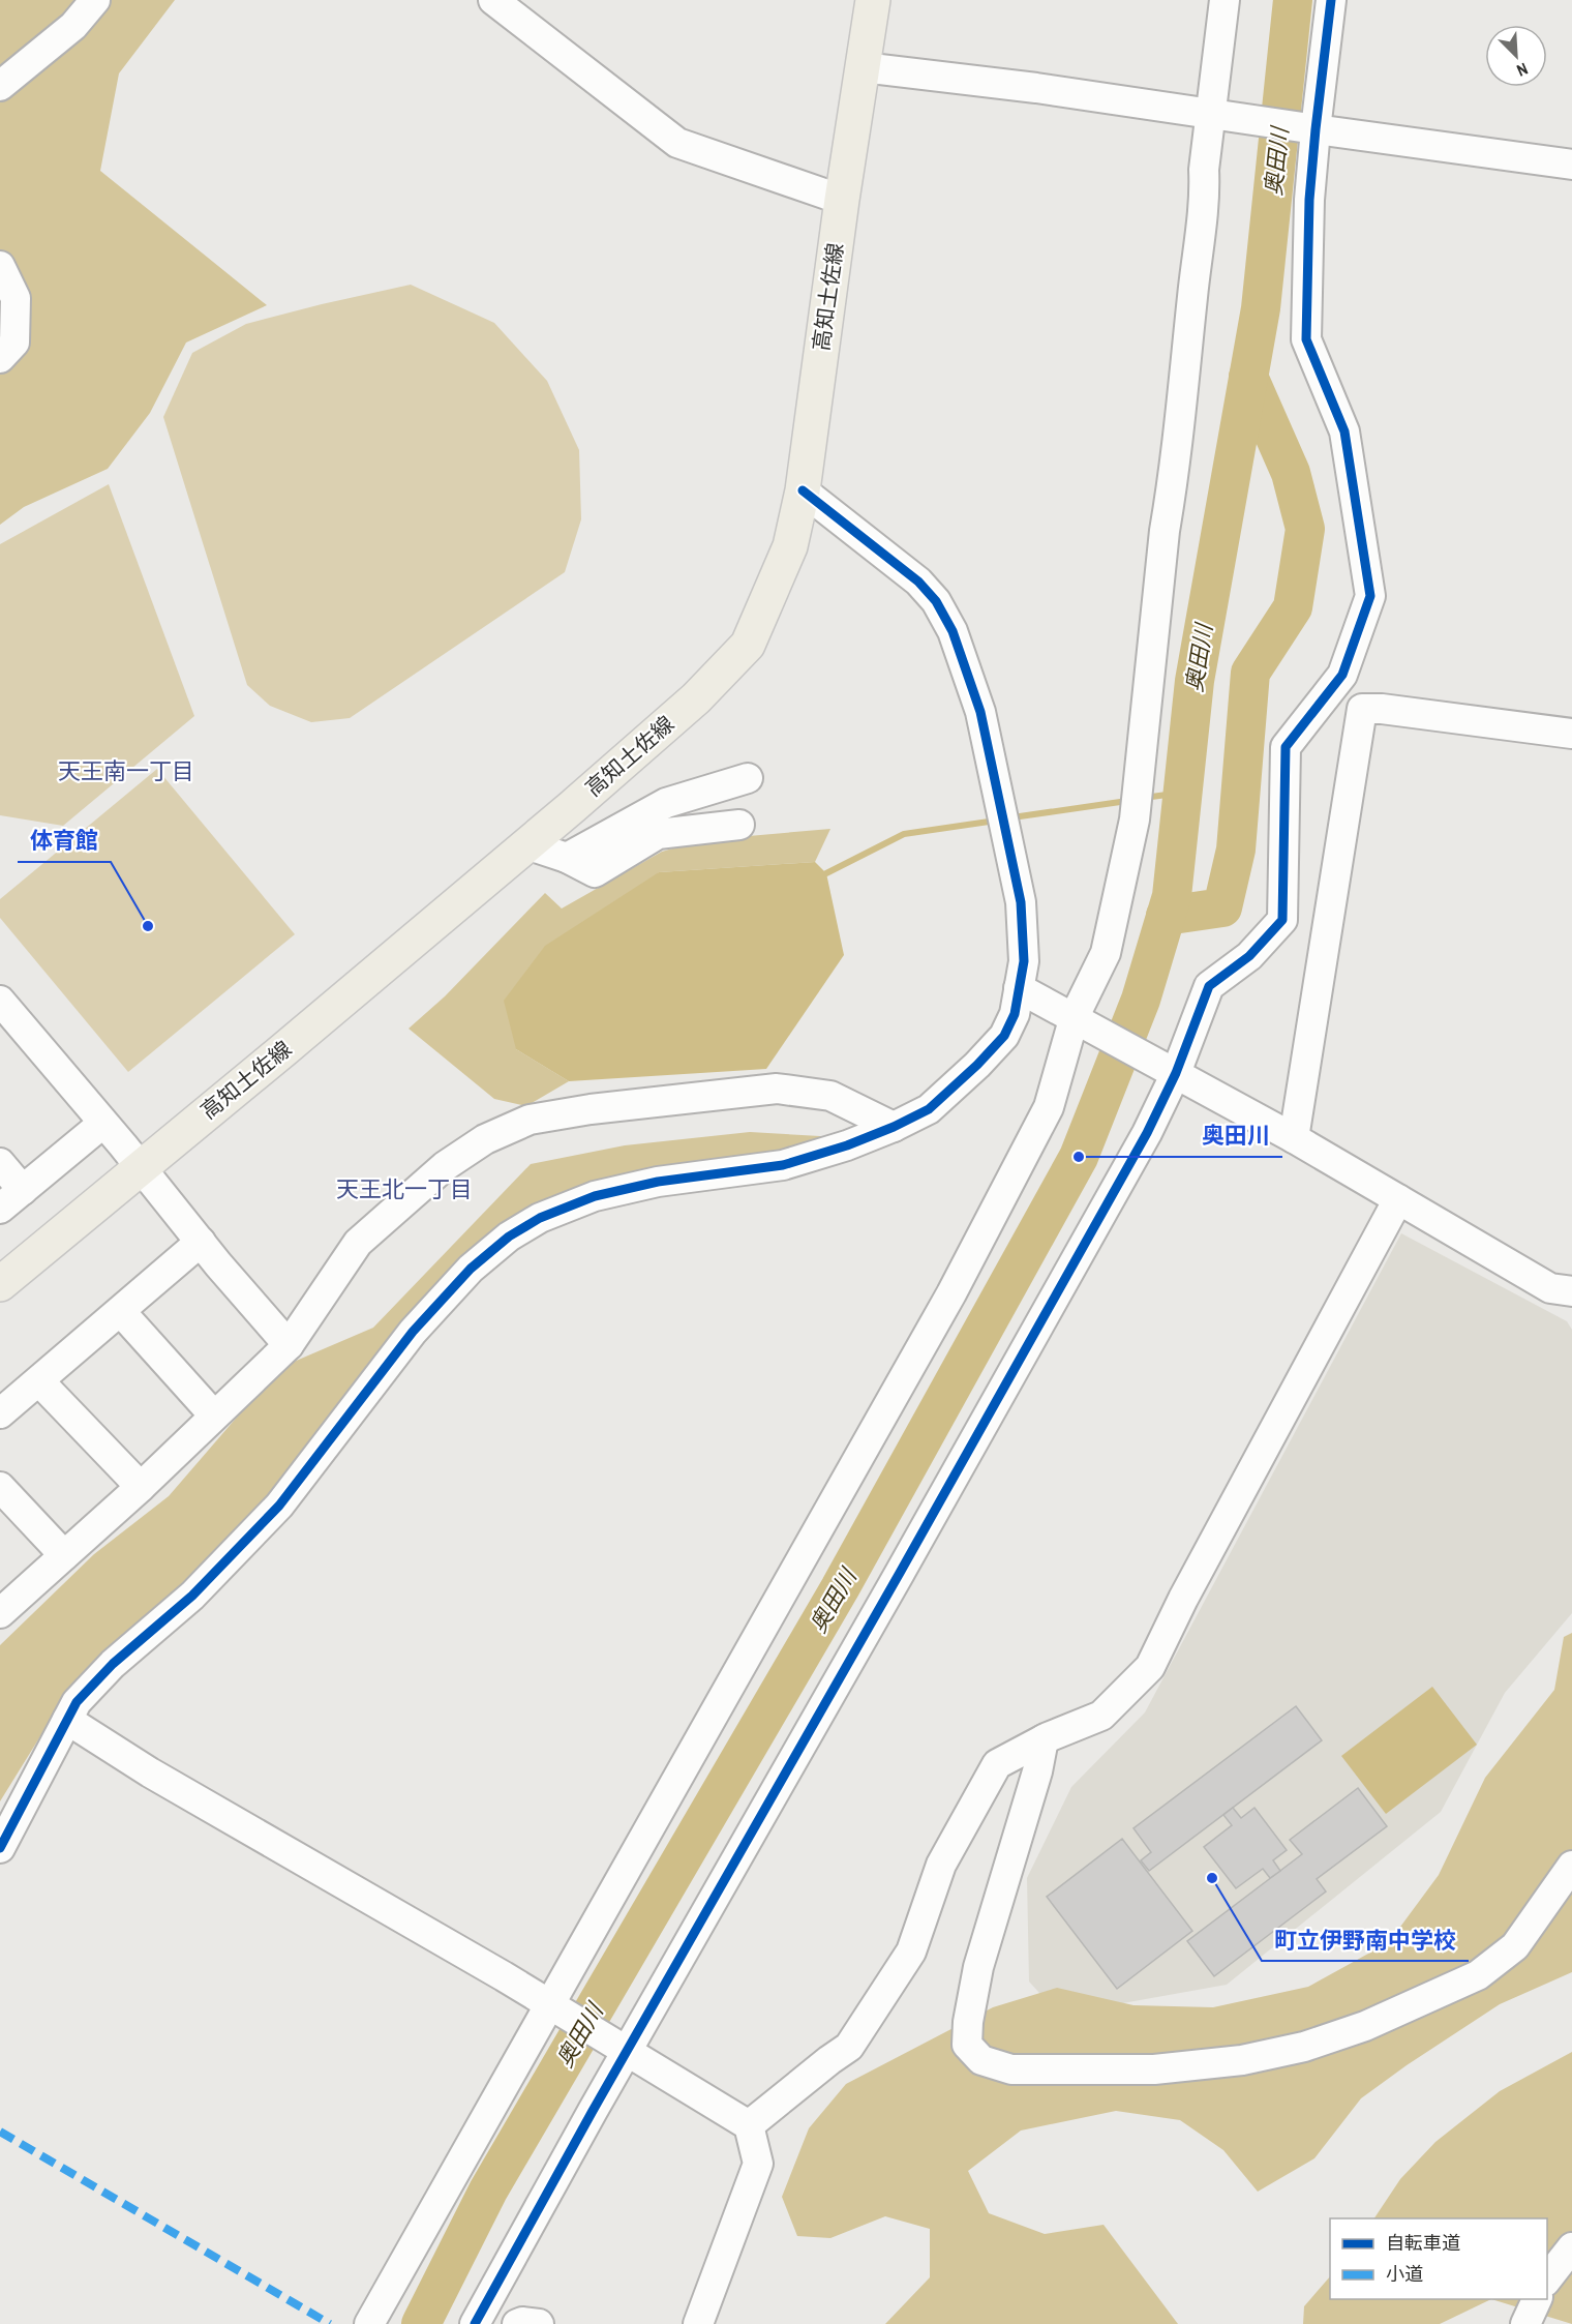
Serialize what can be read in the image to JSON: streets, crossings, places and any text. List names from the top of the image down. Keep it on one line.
{"streets":{"main road":["高知土佐線"]},"districts":["天王南一丁目","天王北一丁目"],"water":["奥田川"],"places":["体育館","奥田川","町立伊野南中学校"],"legend":["自転車道","小道"],"north":"bottom right"}
